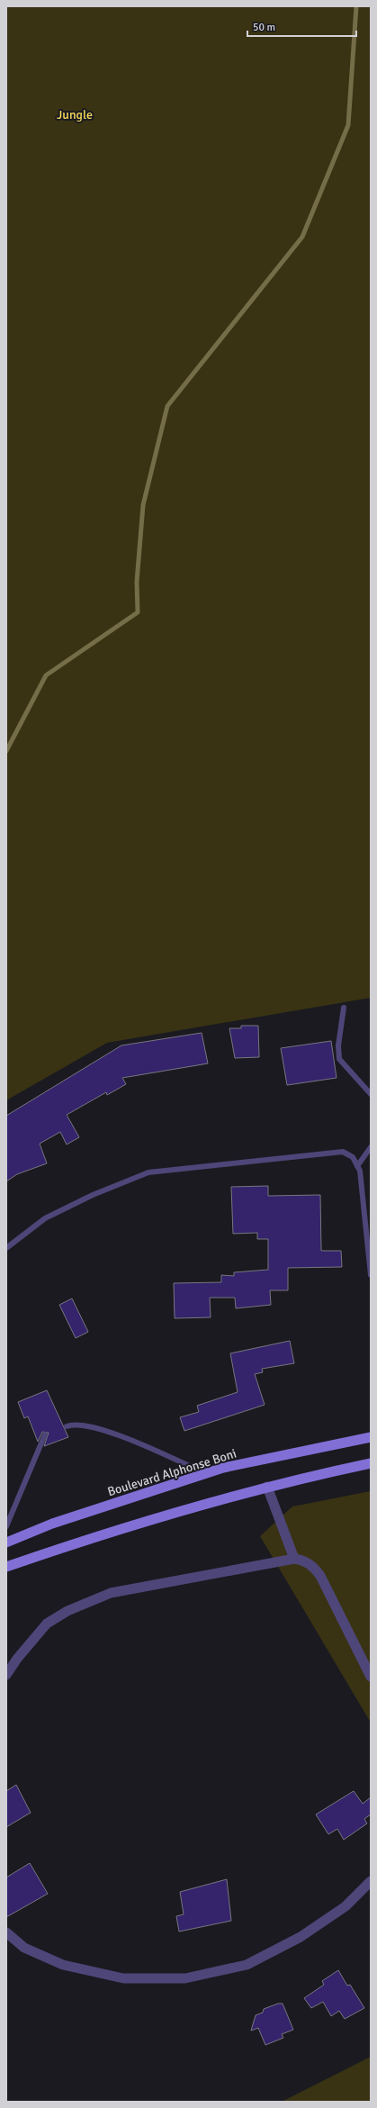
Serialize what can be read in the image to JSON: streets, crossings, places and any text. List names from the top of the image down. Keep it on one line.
{"streets":{"main road":["Boulevard Alphonse Boni"]},"parks":["Jungle"],"scale_bar":"50 m"}
